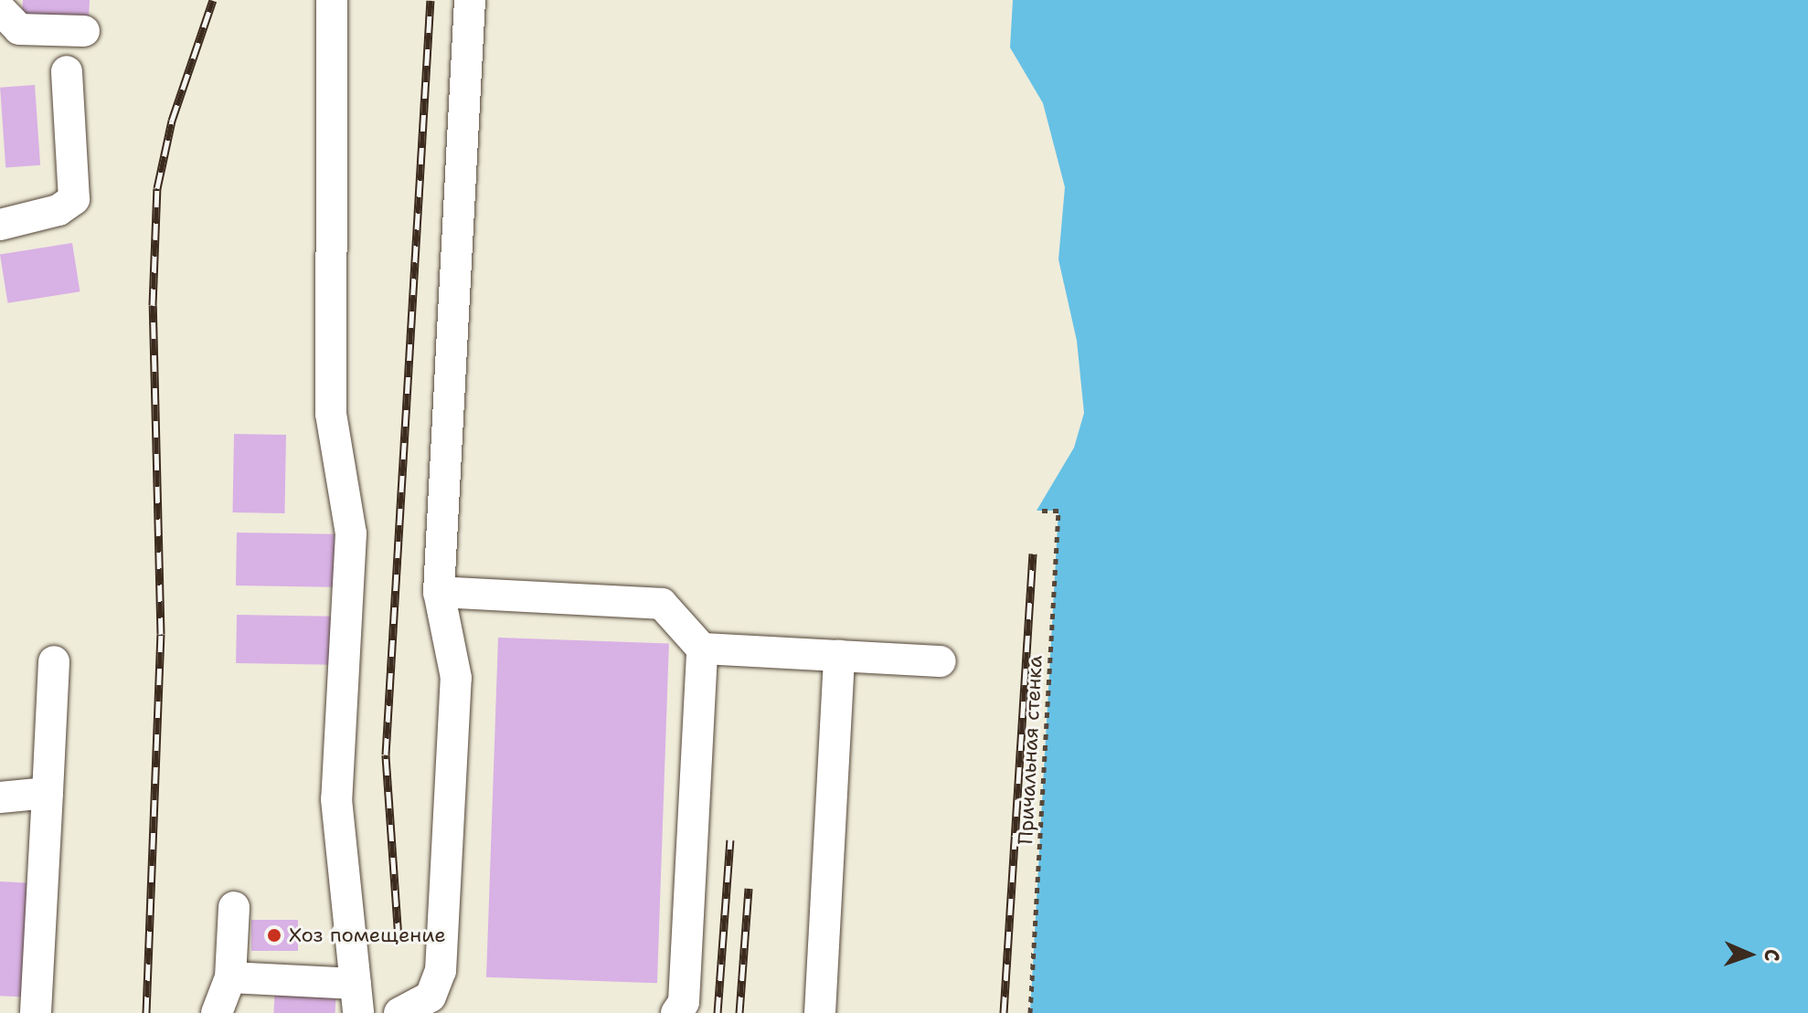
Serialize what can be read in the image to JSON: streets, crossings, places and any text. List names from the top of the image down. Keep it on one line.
{"streets":{"path":["Причальная стенка"]},"places":["Хоз помещение"],"north":"right"}
